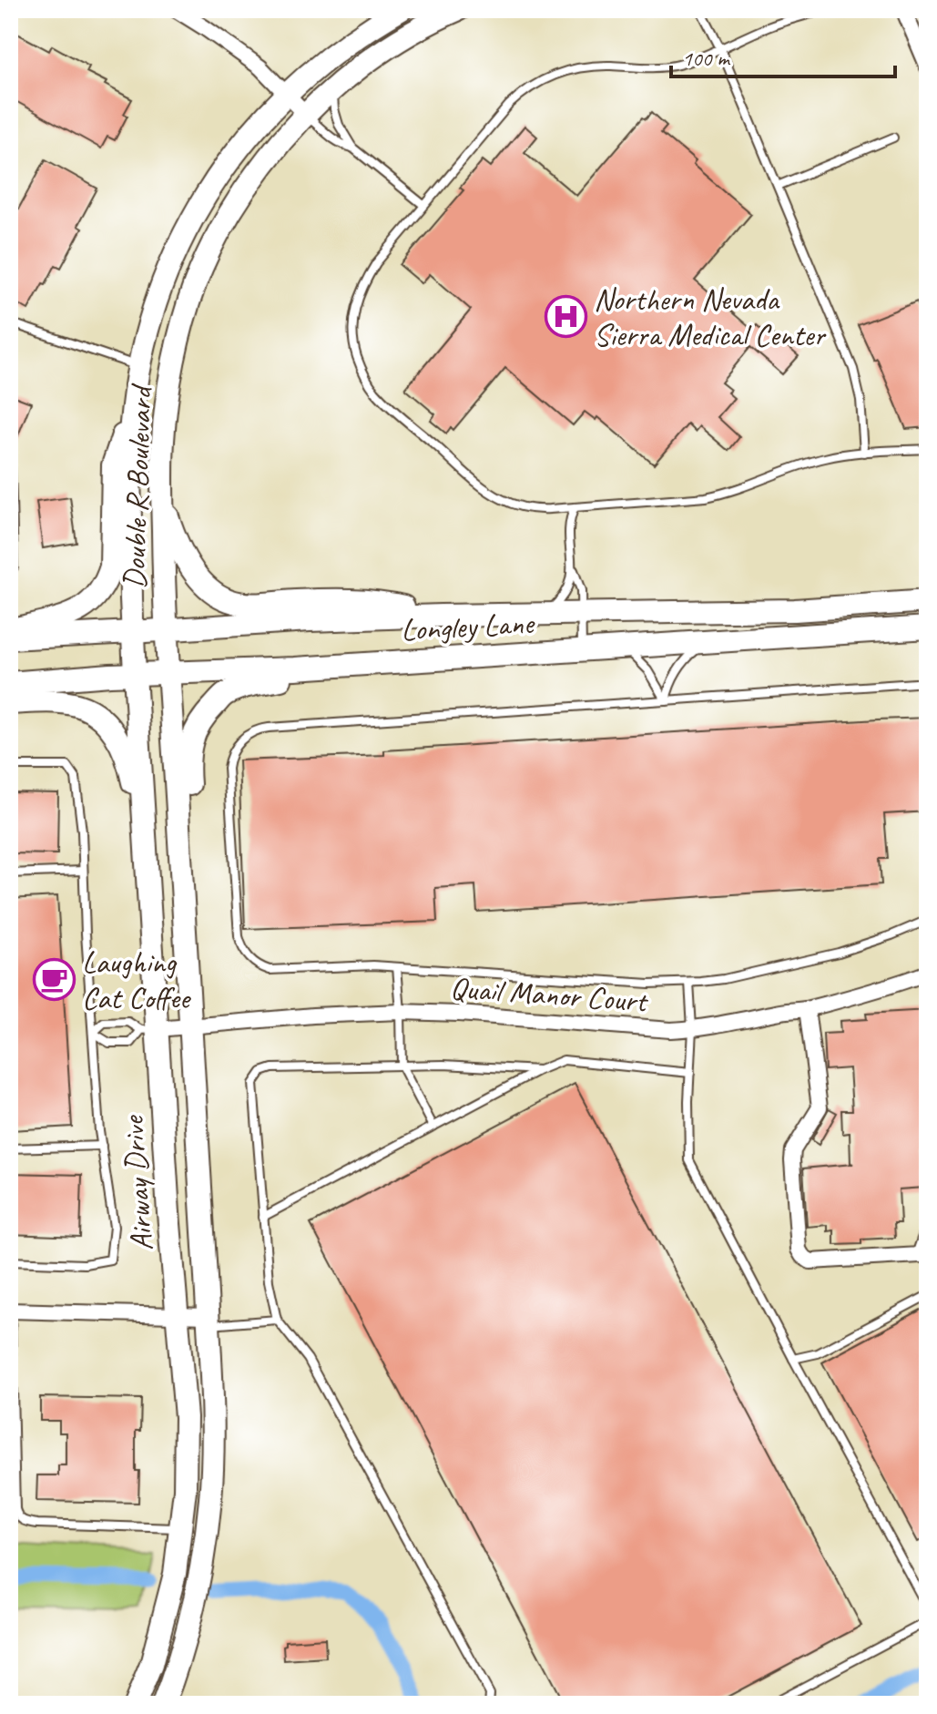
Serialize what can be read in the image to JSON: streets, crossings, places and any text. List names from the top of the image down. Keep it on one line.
{"streets":{"main road":["Double R Boulevard","Longley Lane","Airway Drive"],"street":["Quail Manor Court"]},"crossings":[["Double R Boulevard","Longley Lane"],["Double R Boulevard","Airway Drive"],["Longley Lane","Airway Drive"],["Quail Manor Court","Airway Drive"]],"places":{"hospital":["Northern Nevada Sierra Medical Center"],"cafe":["Laughing Cat Coffee"]},"scale_bar":"100 m"}
